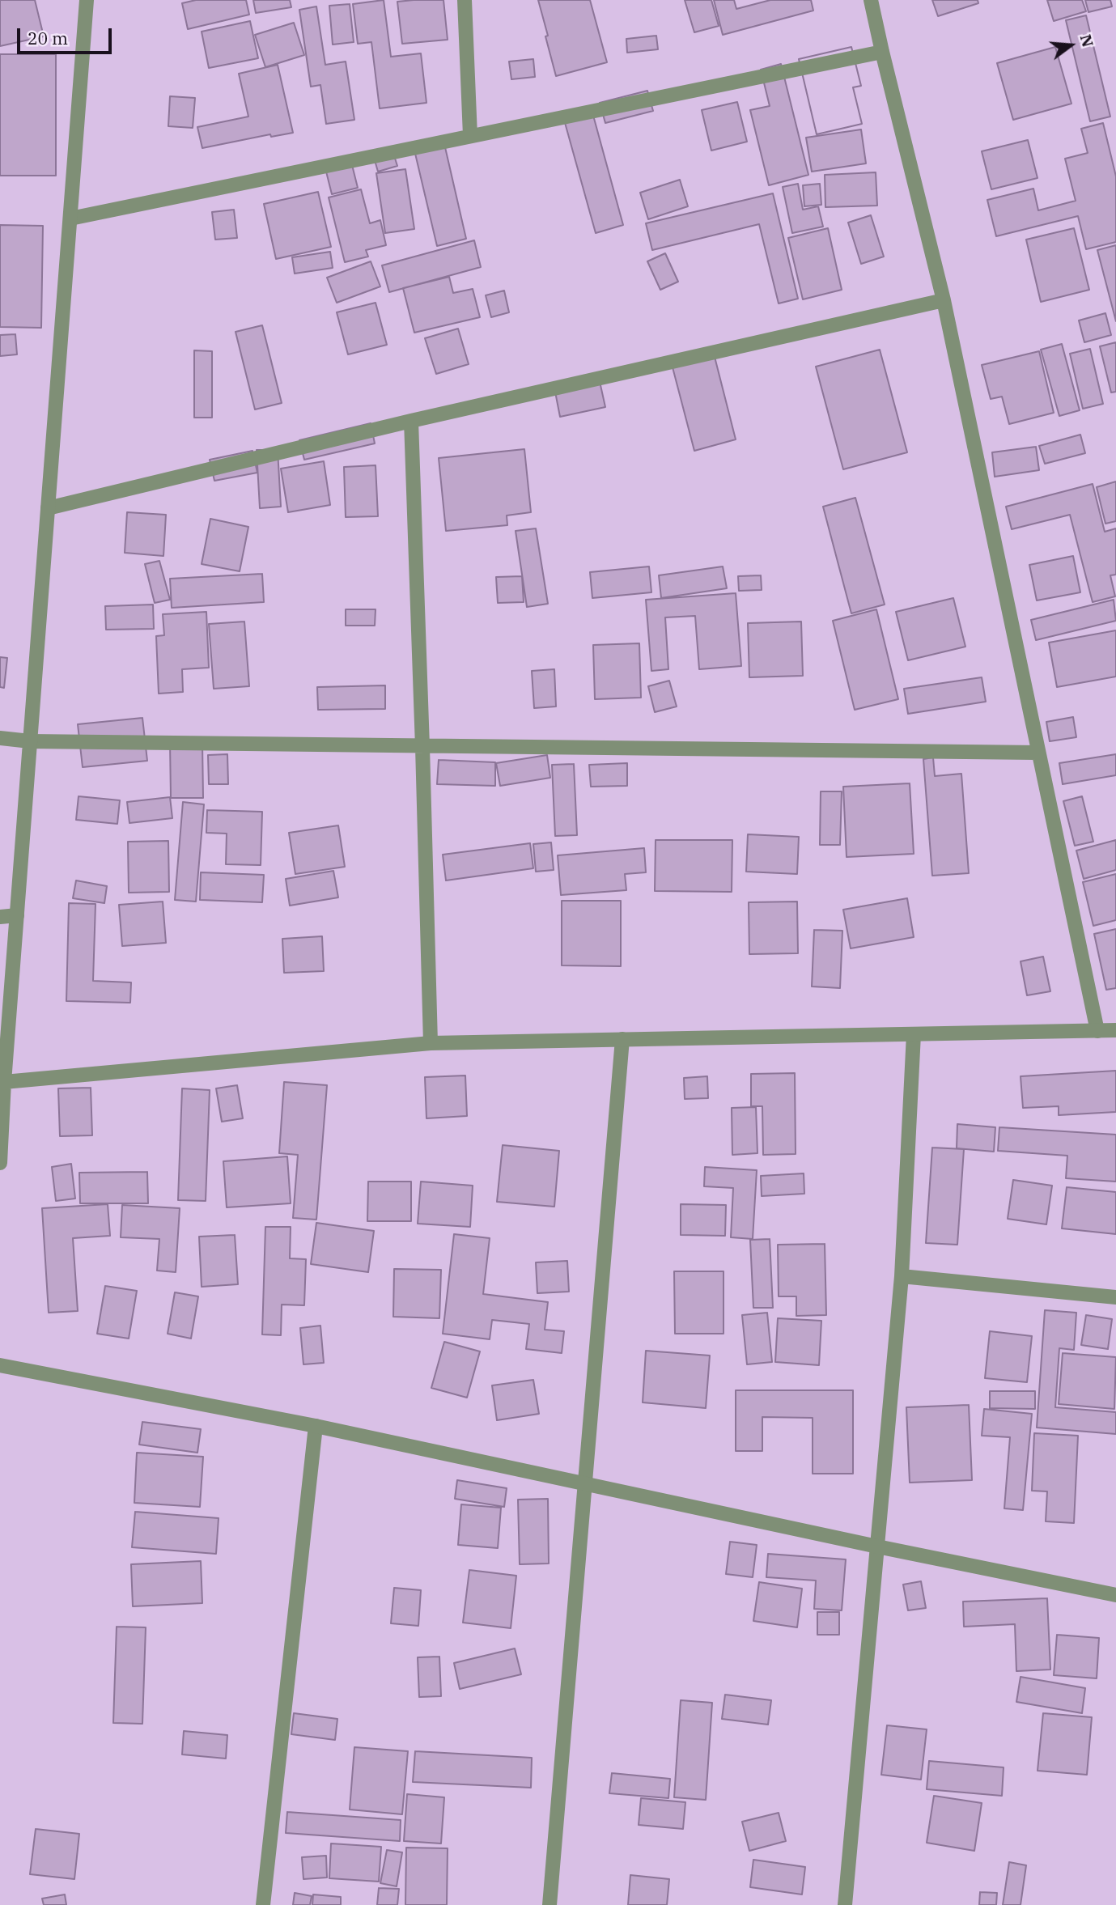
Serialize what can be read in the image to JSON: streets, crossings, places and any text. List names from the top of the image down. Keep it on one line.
{"scale_bar":"20 m","north":"right"}
